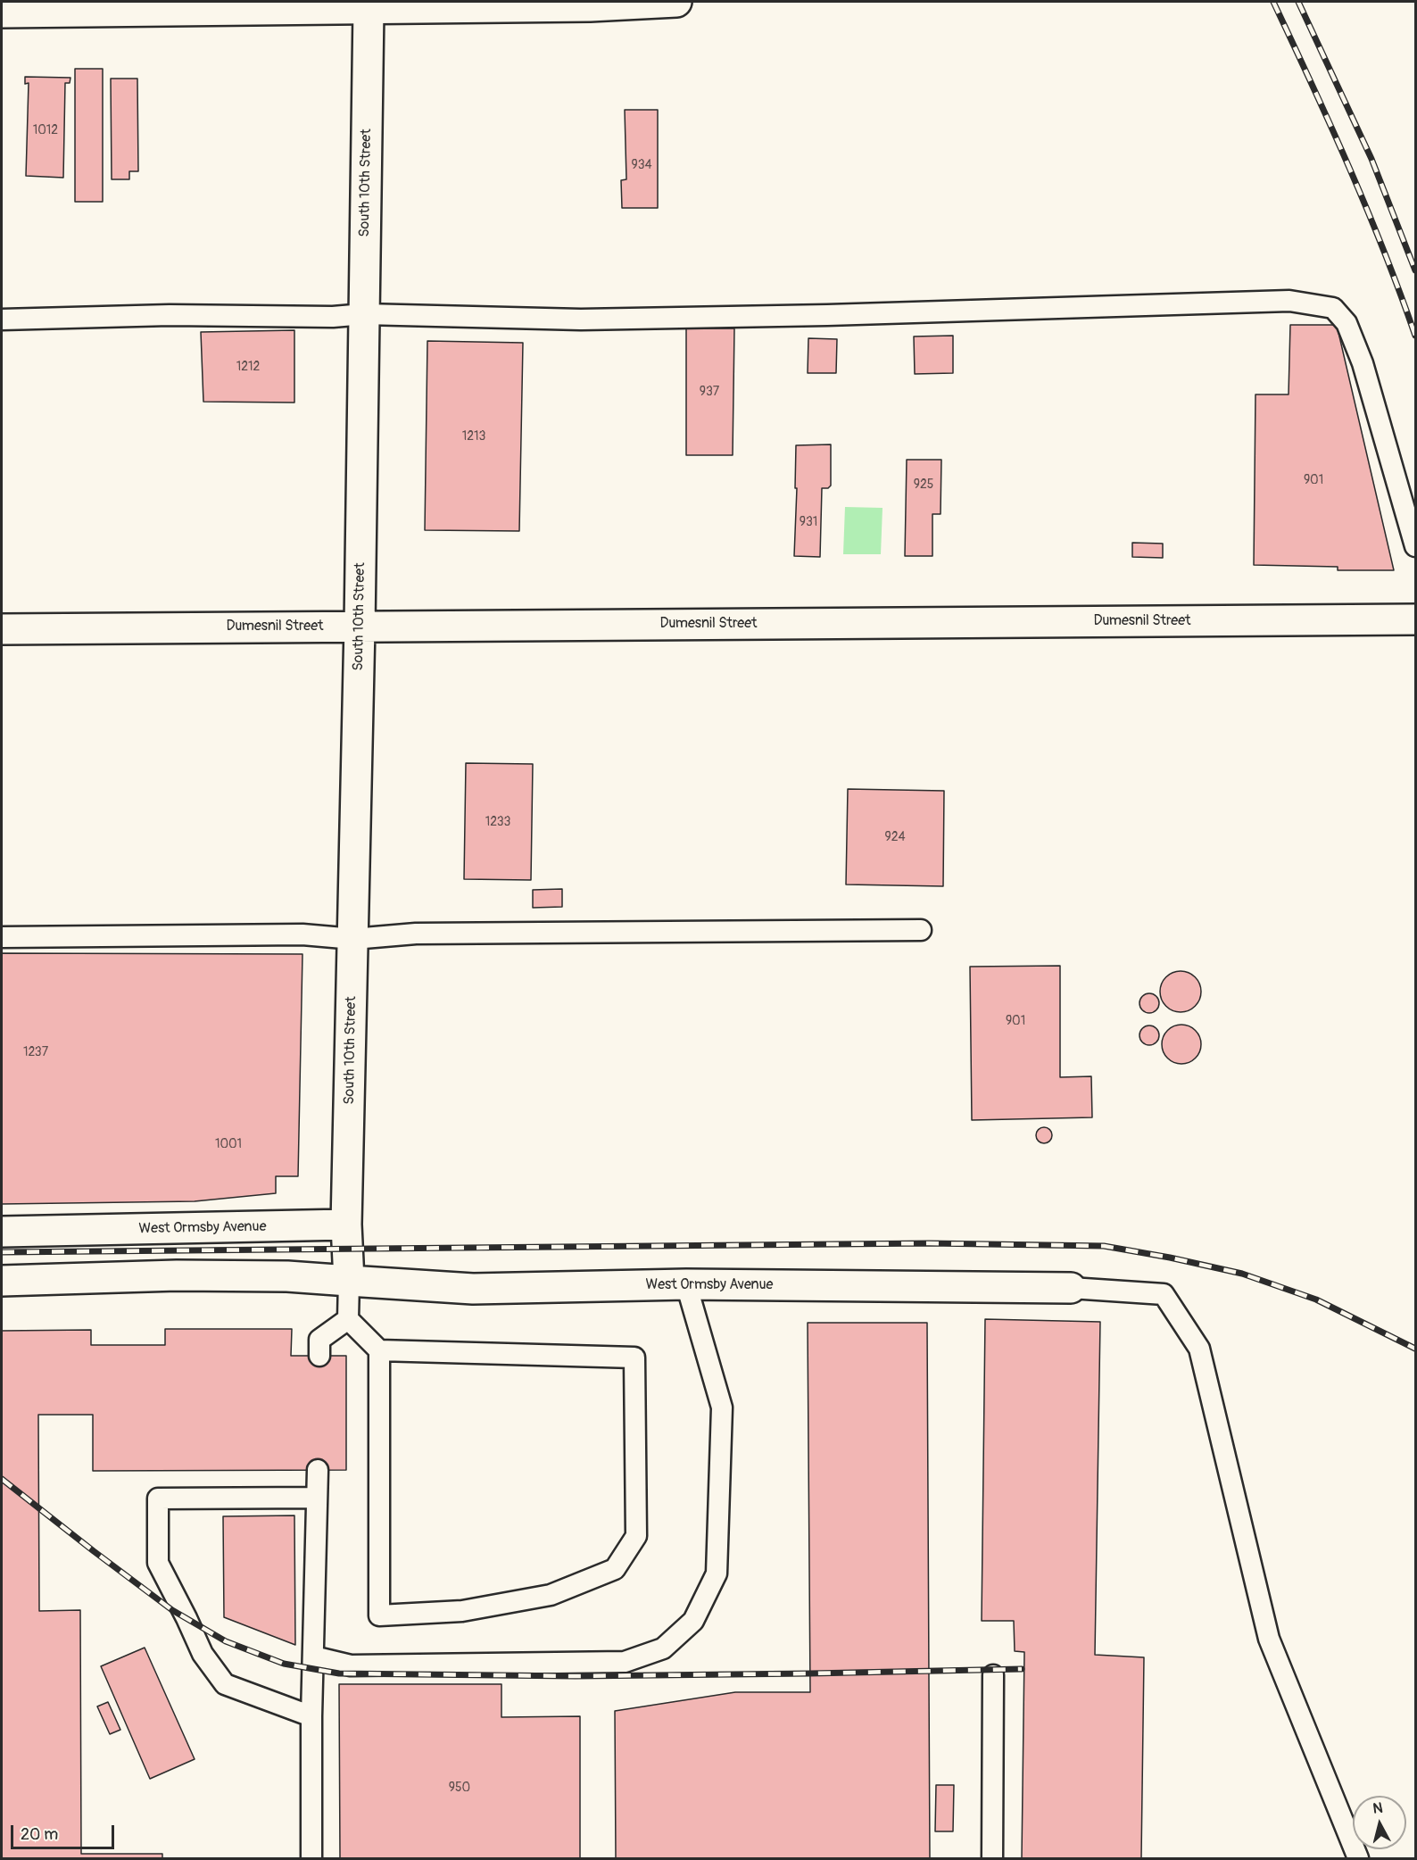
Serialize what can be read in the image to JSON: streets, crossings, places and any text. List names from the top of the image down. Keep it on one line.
{"streets":{"street":["South 10th Street","Dumesnil Street","West Ormsby Avenue"]},"crossings":[["South 10th Street","Dumesnil Street"],["South 10th Street","West Ormsby Avenue"]],"house_numbers":["1012","934","1212","937","1213","901","925","931","1233","924","901","1237","1001","950"],"scale_bar":"20 m","north":"top"}
